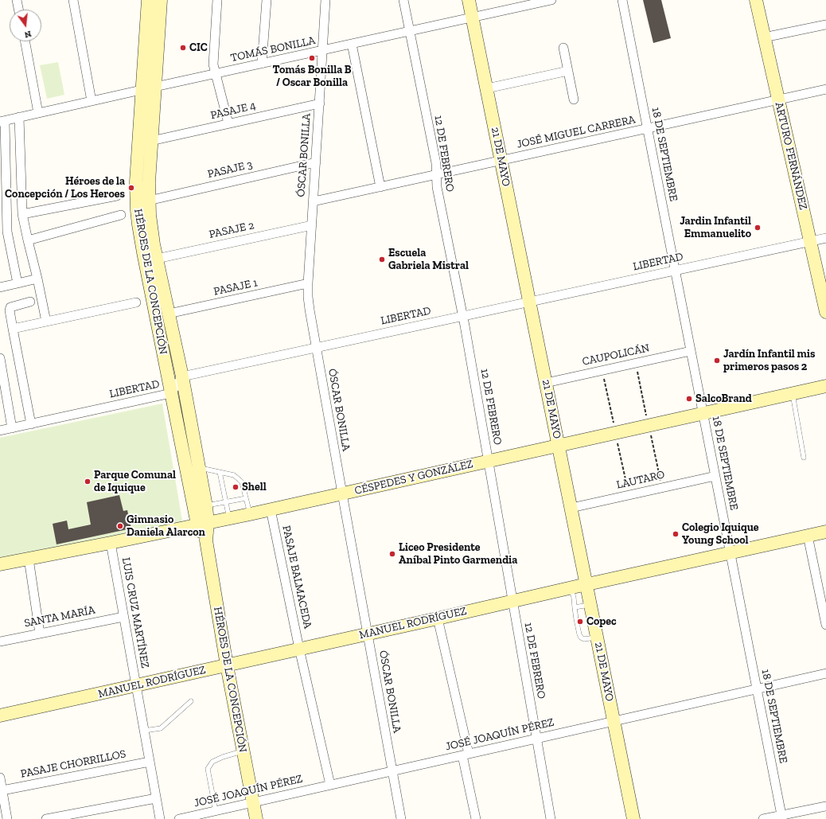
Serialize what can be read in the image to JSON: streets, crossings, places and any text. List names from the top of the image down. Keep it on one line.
{"streets":{"street":["TOMÁS BONILLA","PASAJE 4","JOSÉ MIGUEL CARRERA","12 DE FEBRERO","18 DE SEPTIEMBRE","ÓSCAR BONILLA","ARTURO FERNÁNDEZ","21 DE MAYO","PASAJE 3","PASAJE 2","LIBERTAD","HÉROES DE LA CONCEPCIÓN","PASAJE 1","CAUPOLICÁN","CÉSPEDES Y GONZÁLEZ","LAUTARO","PASAJE BALMACEDA","LUIS CRUZ MARTÍNEZ","SANTA MARÍA","MANUEL RODRÍGUEZ","JOSÉ JOAQUÍN PÉREZ","PASAJE CHORRILLOS"]},"crossings":[["TOMÁS BONILLA","12 DE FEBRERO"],["TOMÁS BONILLA","ÓSCAR BONILLA"],["TOMÁS BONILLA","21 DE MAYO"],["TOMÁS BONILLA","HÉROES DE LA CONCEPCIÓN"],["PASAJE 4","ÓSCAR BONILLA"],["PASAJE 4","HÉROES DE LA CONCEPCIÓN"],["JOSÉ MIGUEL CARRERA","12 DE FEBRERO"],["JOSÉ MIGUEL CARRERA","18 DE SEPTIEMBRE"],["JOSÉ MIGUEL CARRERA","ÓSCAR BONILLA"],["JOSÉ MIGUEL CARRERA","ARTURO FERNÁNDEZ"],["JOSÉ MIGUEL CARRERA","21 DE MAYO"],["12 DE FEBRERO","LIBERTAD"],["12 DE FEBRERO","CÉSPEDES Y GONZÁLEZ"],["12 DE FEBRERO","MANUEL RODRÍGUEZ"],["12 DE FEBRERO","JOSÉ JOAQUÍN PÉREZ"],["18 DE SEPTIEMBRE","LIBERTAD"],["18 DE SEPTIEMBRE","CAUPOLICÁN"],["18 DE SEPTIEMBRE","CÉSPEDES Y GONZÁLEZ"],["18 DE SEPTIEMBRE","LAUTARO"],["18 DE SEPTIEMBRE","MANUEL RODRÍGUEZ"],["18 DE SEPTIEMBRE","JOSÉ JOAQUÍN PÉREZ"],["ÓSCAR BONILLA","PASAJE 3"],["ÓSCAR BONILLA","PASAJE 2"],["ÓSCAR BONILLA","LIBERTAD"],["ÓSCAR BONILLA","PASAJE 1"],["ÓSCAR BONILLA","CÉSPEDES Y GONZÁLEZ"],["ÓSCAR BONILLA","MANUEL RODRÍGUEZ"],["ÓSCAR BONILLA","JOSÉ JOAQUÍN PÉREZ"],["ARTURO FERNÁNDEZ","LIBERTAD"],["21 DE MAYO","LIBERTAD"],["21 DE MAYO","CAUPOLICÁN"],["21 DE MAYO","CÉSPEDES Y GONZÁLEZ"],["21 DE MAYO","LAUTARO"],["21 DE MAYO","MANUEL RODRÍGUEZ"],["21 DE MAYO","JOSÉ JOAQUÍN PÉREZ"],["PASAJE 3","HÉROES DE LA CONCEPCIÓN"],["PASAJE 2","HÉROES DE LA CONCEPCIÓN"],["LIBERTAD","HÉROES DE LA CONCEPCIÓN"],["HÉROES DE LA CONCEPCIÓN","PASAJE 1"],["HÉROES DE LA CONCEPCIÓN","CÉSPEDES Y GONZÁLEZ"],["HÉROES DE LA CONCEPCIÓN","MANUEL RODRÍGUEZ"],["HÉROES DE LA CONCEPCIÓN","JOSÉ JOAQUÍN PÉREZ"],["CÉSPEDES Y GONZÁLEZ","PASAJE BALMACEDA"],["CÉSPEDES Y GONZÁLEZ","LUIS CRUZ MARTÍNEZ"],["PASAJE BALMACEDA","MANUEL RODRÍGUEZ"],["PASAJE BALMACEDA","JOSÉ JOAQUÍN PÉREZ"],["LUIS CRUZ MARTÍNEZ","SANTA MARÍA"],["LUIS CRUZ MARTÍNEZ","MANUEL RODRÍGUEZ"],["LUIS CRUZ MARTÍNEZ","PASAJE CHORRILLOS"]],"places":["CIC","Tomás Bonilla B / Oscar Bonilla","Héroes de la Concepción / Los Heroes","Jardin Infantil Emmanuelito","Escuela Gabriela Mistral","Jardín Infantil mis primeros pasos 2","SalcoBrand","Parque Comunal de Iquique","Shell","Gimnasio Daniela Alarcon","Colegio Iquique Young School","Liceo Presidente Aníbal Pinto Garmendia","Copec"],"north":"bottom"}
